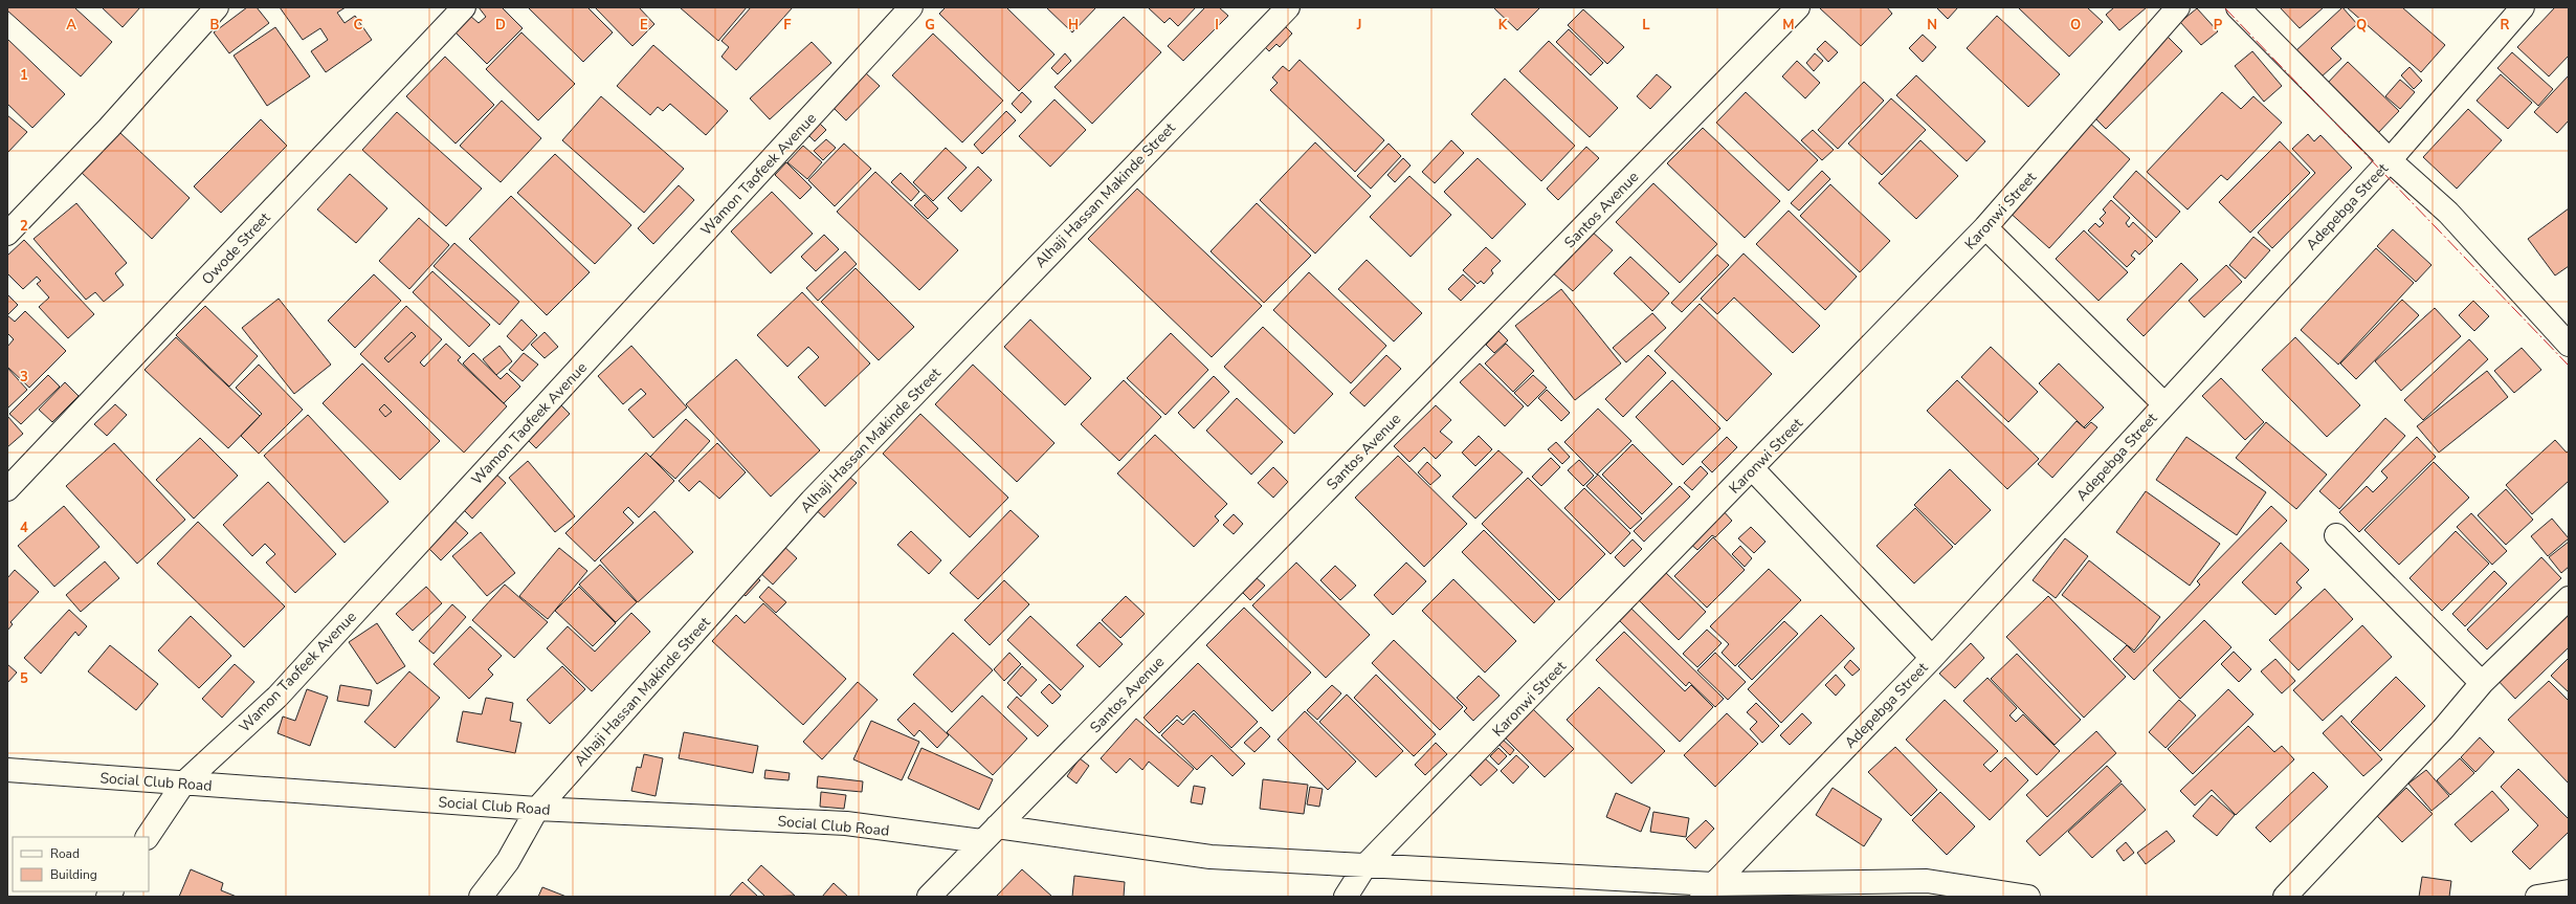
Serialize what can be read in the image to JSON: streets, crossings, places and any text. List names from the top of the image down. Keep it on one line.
{"streets":{"street":["Wamon Taofeek Avenue","Alhaji Hassan Makinde Street","Adepebga Street","Santos Avenue","Karonwi Street","Owode Street","Social Club Road"]},"crossings":[["Wamon Taofeek Avenue","Social Club Road"],["Alhaji Hassan Makinde Street","Social Club Road"],["Adepebga Street","Social Club Road"],["Santos Avenue","Social Club Road"],["Karonwi Street","Social Club Road"]],"legend":["Road","Building"],"grid":{"columns":["A","B","C","D","E","F","G","H","I","J","K","L","M","N","O","P","Q","R"],"rows":["1","2","3","4","5"]}}
